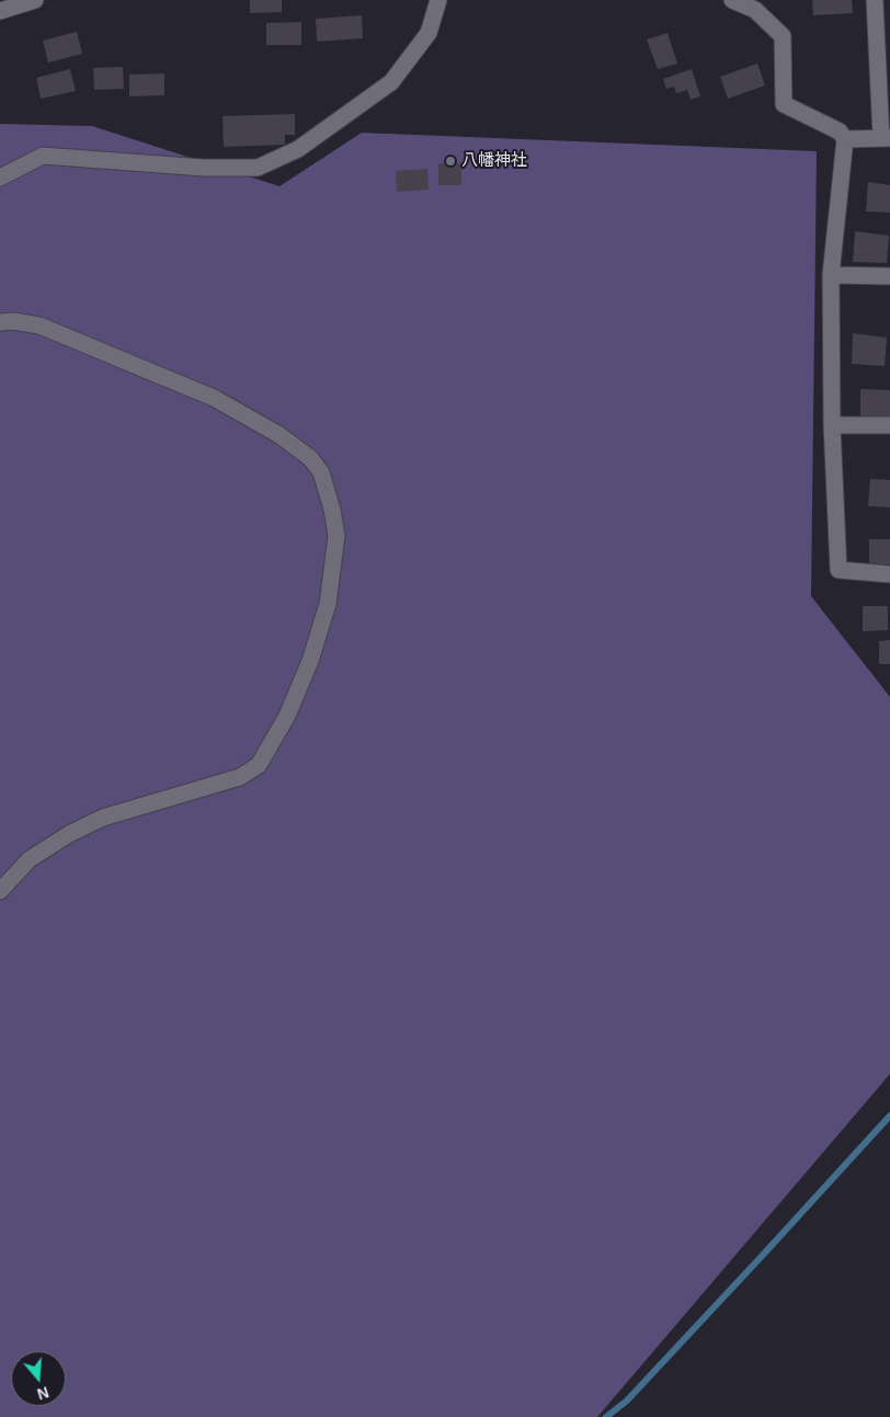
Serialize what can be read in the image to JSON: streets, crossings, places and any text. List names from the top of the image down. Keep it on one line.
{"places":["八幡神社"],"north":"bottom"}
